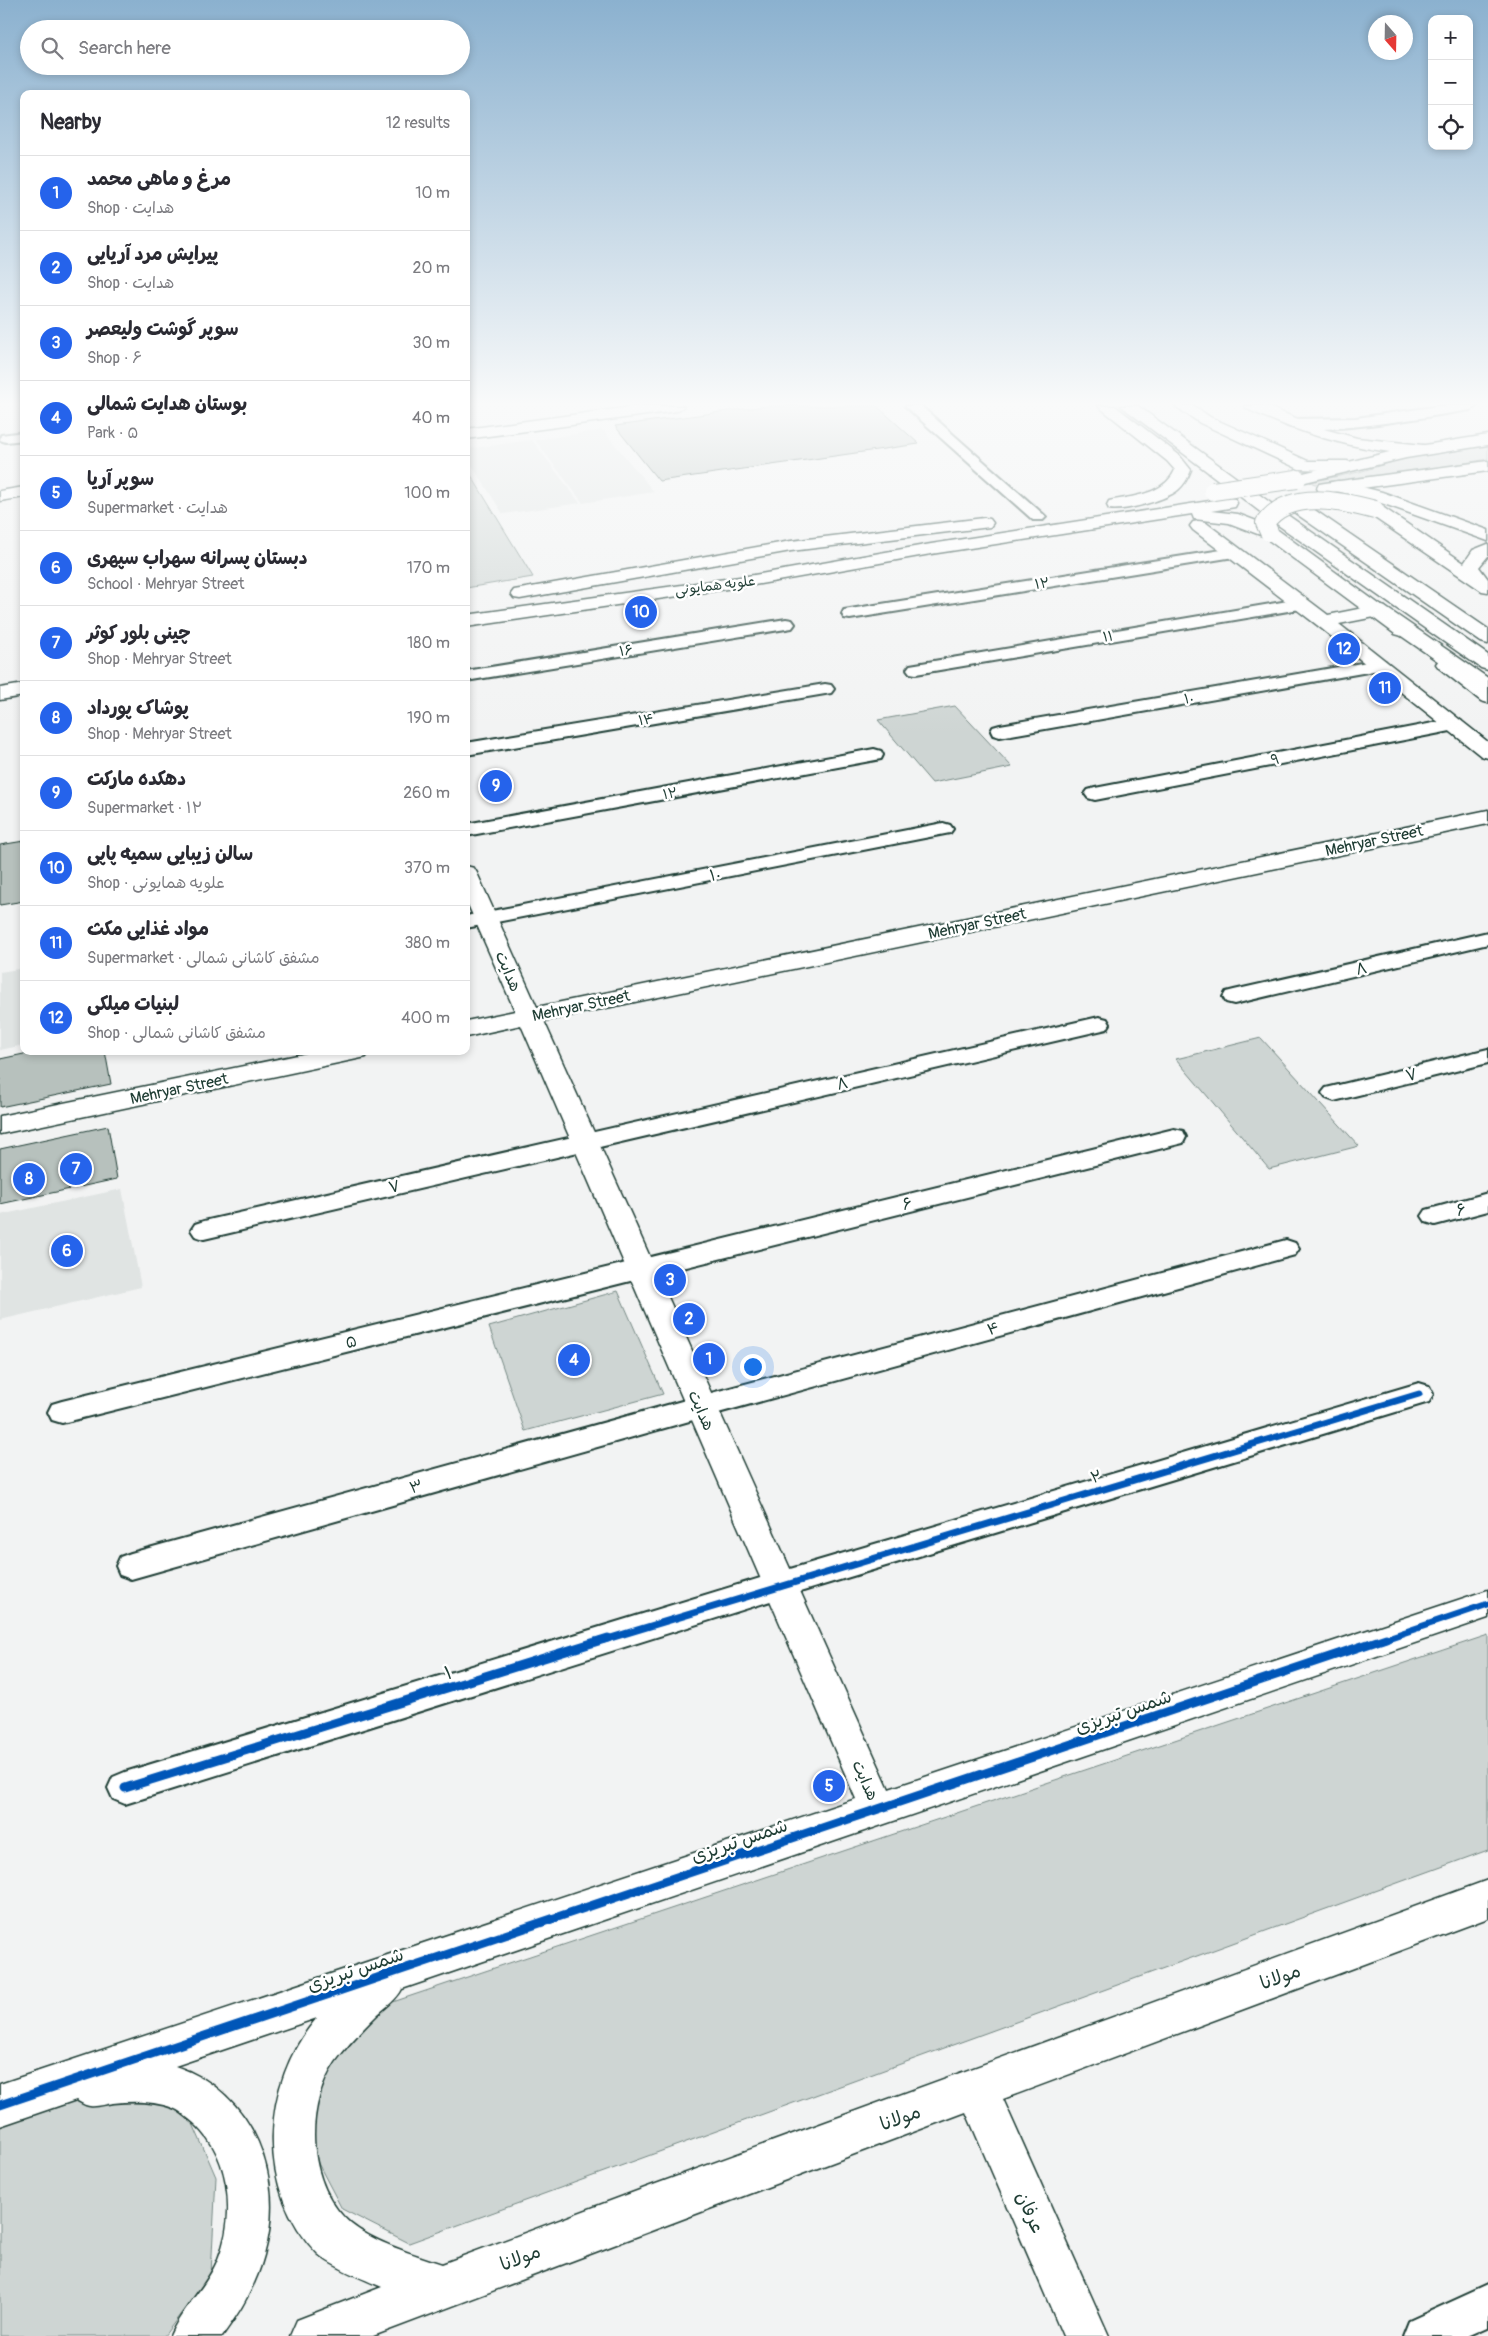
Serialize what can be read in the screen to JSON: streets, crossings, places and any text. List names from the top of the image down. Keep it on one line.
{"streets":{"main road":["علویه همایونی","Mehryar Street","هدایت","شمس تبریزی","مولانا","عرفان"],"street":["۱۲","۱۱","۱۶","۱۰","۱۴","۹","۸","۷","۶","۴","۵","۲","۳","۱"]},"crossings":[["۱۰","هدایت"],["Mehryar Street","هدایت"],["۸","هدایت"],["۸","۷"],["هدایت","۷"],["هدایت","۶"],["هدایت","۴"],["هدایت","۵"],["هدایت","۲"],["هدایت","۳"],["هدایت","۱"],["هدایت","شمس تبریزی"],["۶","۵"],["۴","۳"],["۲","۱"],["مولانا","عرفان"]],"north":"bottom","page":{"map_buttons":["+","−"],"search":"Search here","heading":["Nearby","12 results"],"list":[{"mark":"1","name":"مرغ و ماهی محمد","note":"Shop · هدایت","value":"10 m"},{"mark":"2","name":"پیرایش مرد آریایی","note":"Shop · هدایت","value":"20 m"},{"mark":"3","name":"سوپر گوشت ولیعصر","note":"Shop · ۶","value":"30 m"},{"mark":"4","name":"بوستان هدایت شمالی","note":"Park · ۵","value":"40 m"},{"mark":"5","name":"سوپر آریا","note":"Supermarket · هدایت","value":"100 m"},{"mark":"6","name":"دبستان پسرانه سهراب سپهری","note":"School · Mehryar Street","value":"170 m"},{"mark":"7","name":"چینی بلور کوثر","note":"Shop · Mehryar Street","value":"180 m"},{"mark":"8","name":"پوشاک پورداد","note":"Shop · Mehryar Street","value":"190 m"},{"mark":"9","name":"دهکده مارکت","note":"Supermarket · ۱۲","value":"260 m"},{"mark":"10","name":"سالن زیبایی سمیه پاپی","note":"Shop · علویه همایونی","value":"370 m"},{"mark":"11","name":"مواد غذایی مکث","note":"Supermarket · مشفق کاشانی شمالی","value":"380 m"},{"mark":"12","name":"لبنیات میلکی","note":"Shop · مشفق کاشانی شمالی","value":"400 m"}],"pins":["10","12","11","9","7","8","6","3","2","1","4","5"]}}
